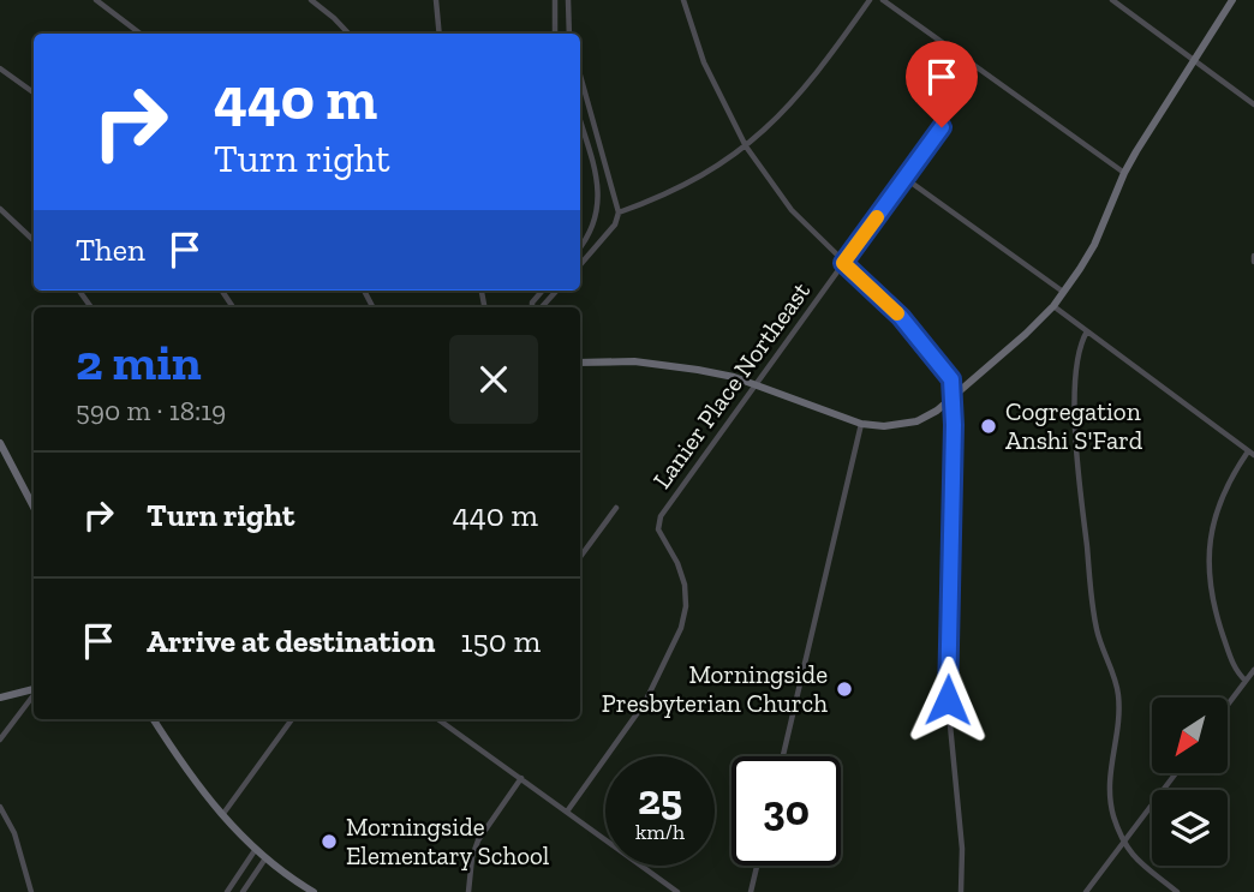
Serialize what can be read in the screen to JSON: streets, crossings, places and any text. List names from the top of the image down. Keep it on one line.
{"streets":{"street":["Lanier Place Northeast"]},"places":["Cogregation Anshi S'Fard","Morningside Presbyterian Church","Morningside Elementary School"],"north":"bottom left","page":{"turn":["440 m","Turn right"],"then":"Then","heading":["2 min","590 m · 18:19"],"list":[{"name":"Turn right","value":"440 m"},{"name":"Arrive at destination","value":"150 m"}],"speed":"25 km/h","limit":"30"}}
